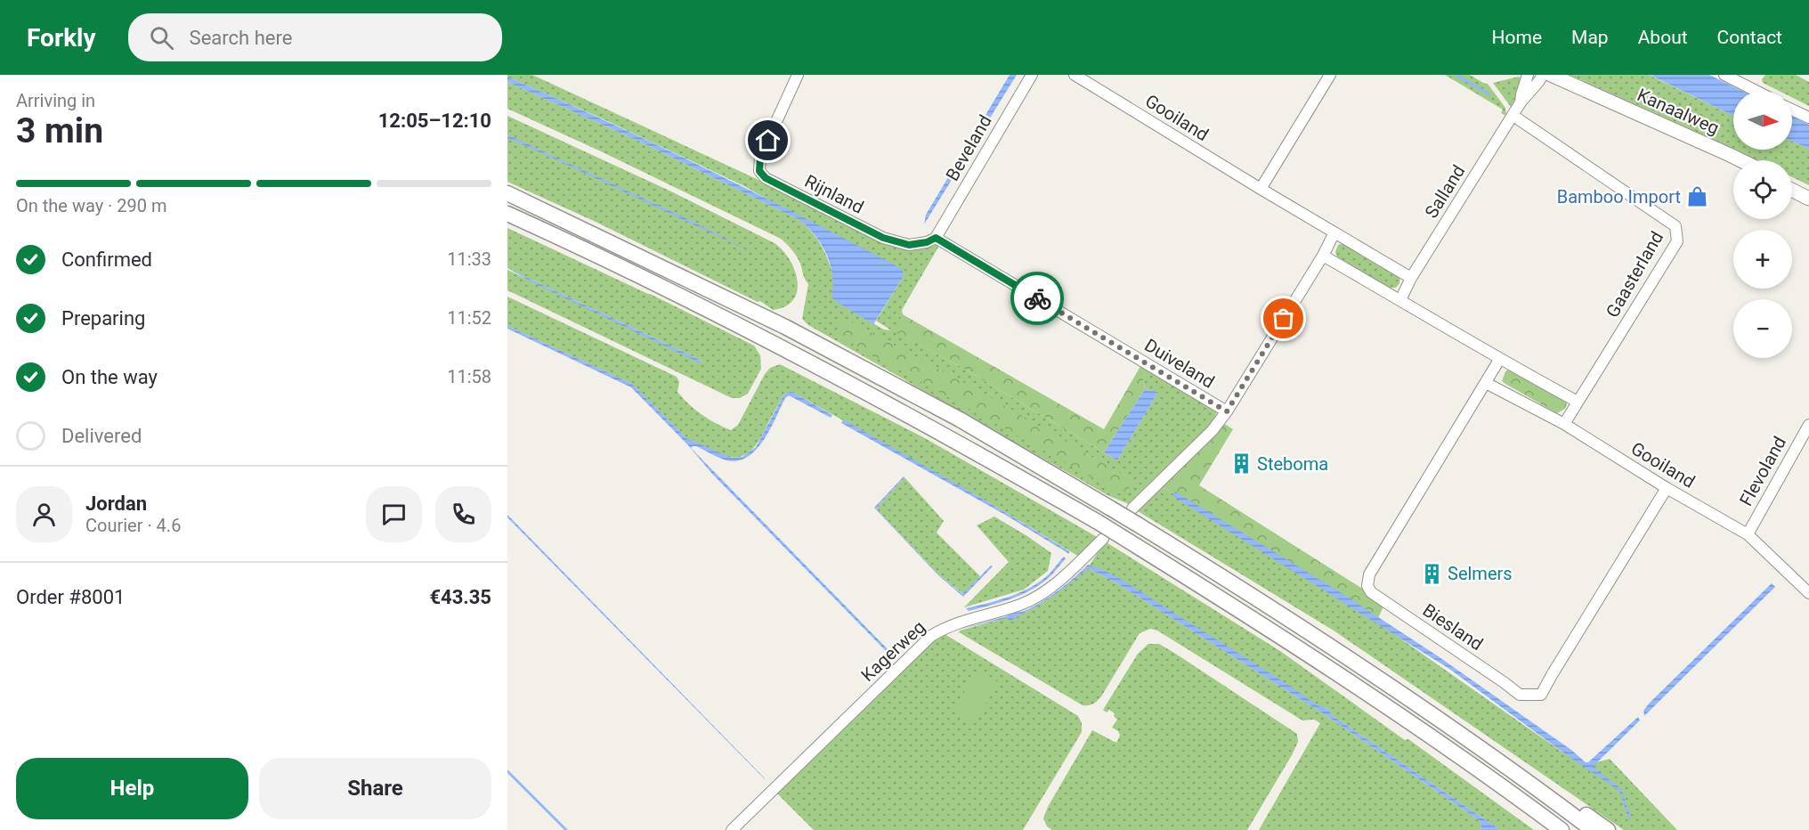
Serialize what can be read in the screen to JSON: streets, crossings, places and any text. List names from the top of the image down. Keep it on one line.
{"streets":{"main road":["Kanaalweg"],"street":["Gooiland","Beveland","Salland","Rijnland","Gaasterland","Duiveland","Flevoland","Biesland","Kagerweg"]},"crossings":[["Gooiland","Salland"],["Gooiland","Gaasterland"],["Gooiland","Flevoland"],["Gooiland","Biesland"],["Beveland","Rijnland"],["Beveland","Duiveland"],["Salland","Gaasterland"],["Rijnland","Duiveland"]],"places":{"shop":["Bamboo Import"],"building":["Steboma","Selmers"]},"north":"right","page":{"header":"Forkly","search":"Search here","nav":["Home","Map","About","Contact"],"heading":["3 min","Arriving in","12:05–12:10"],"panel":["Jordan","Courier · 4.6","Order #8001","€43.35"],"map_buttons":["+","−"],"bar":"On the way · 290 m","list":[["Confirmed","11:33"],["Preparing","11:52"],["On the way","11:58"],"Delivered"],"buttons":["Help","Share"]}}
